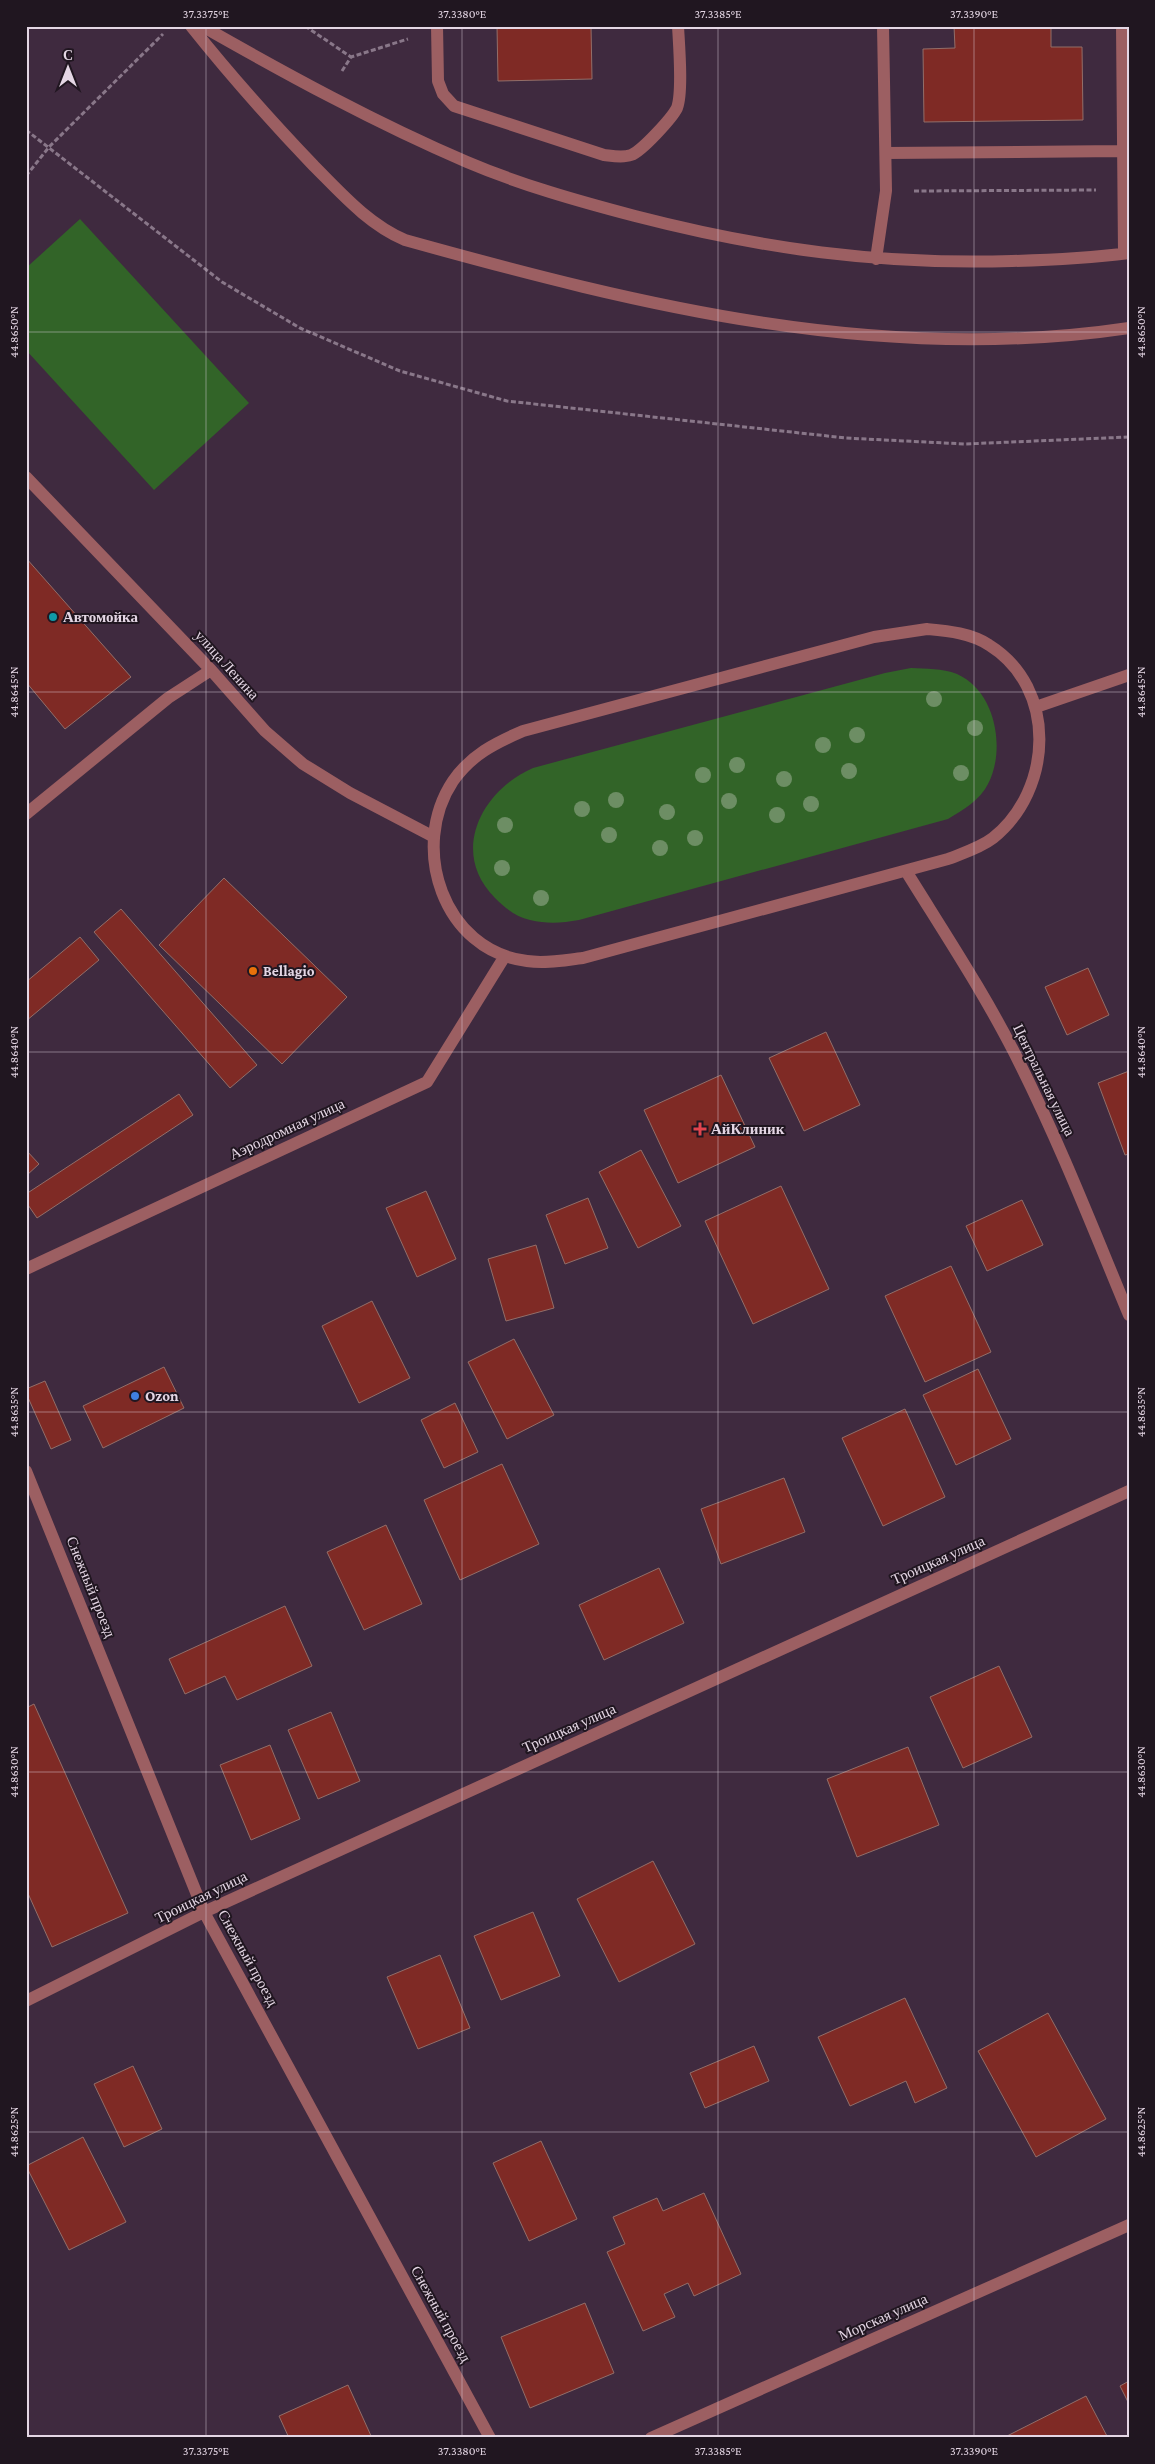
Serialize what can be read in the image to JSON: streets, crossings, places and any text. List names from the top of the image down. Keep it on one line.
{"streets":{"street":["улица Ленина","Центральная улица","Аэродромная улица","Троицкая улица","Снежный проезд","Морская улица"]},"crossings":[["Троицкая улица","Снежный проезд"]],"places":{"other":["Автомойка","Bellagio","Ozon"],"health":["АйКлиник"]},"north":"top","coordinates":["37.3375°E","37.3380°E","37.3385°E","37.3390°E","44.8650°N","44.8645°N","44.8640°N","44.8635°N","44.8630°N","44.8625°N"]}
